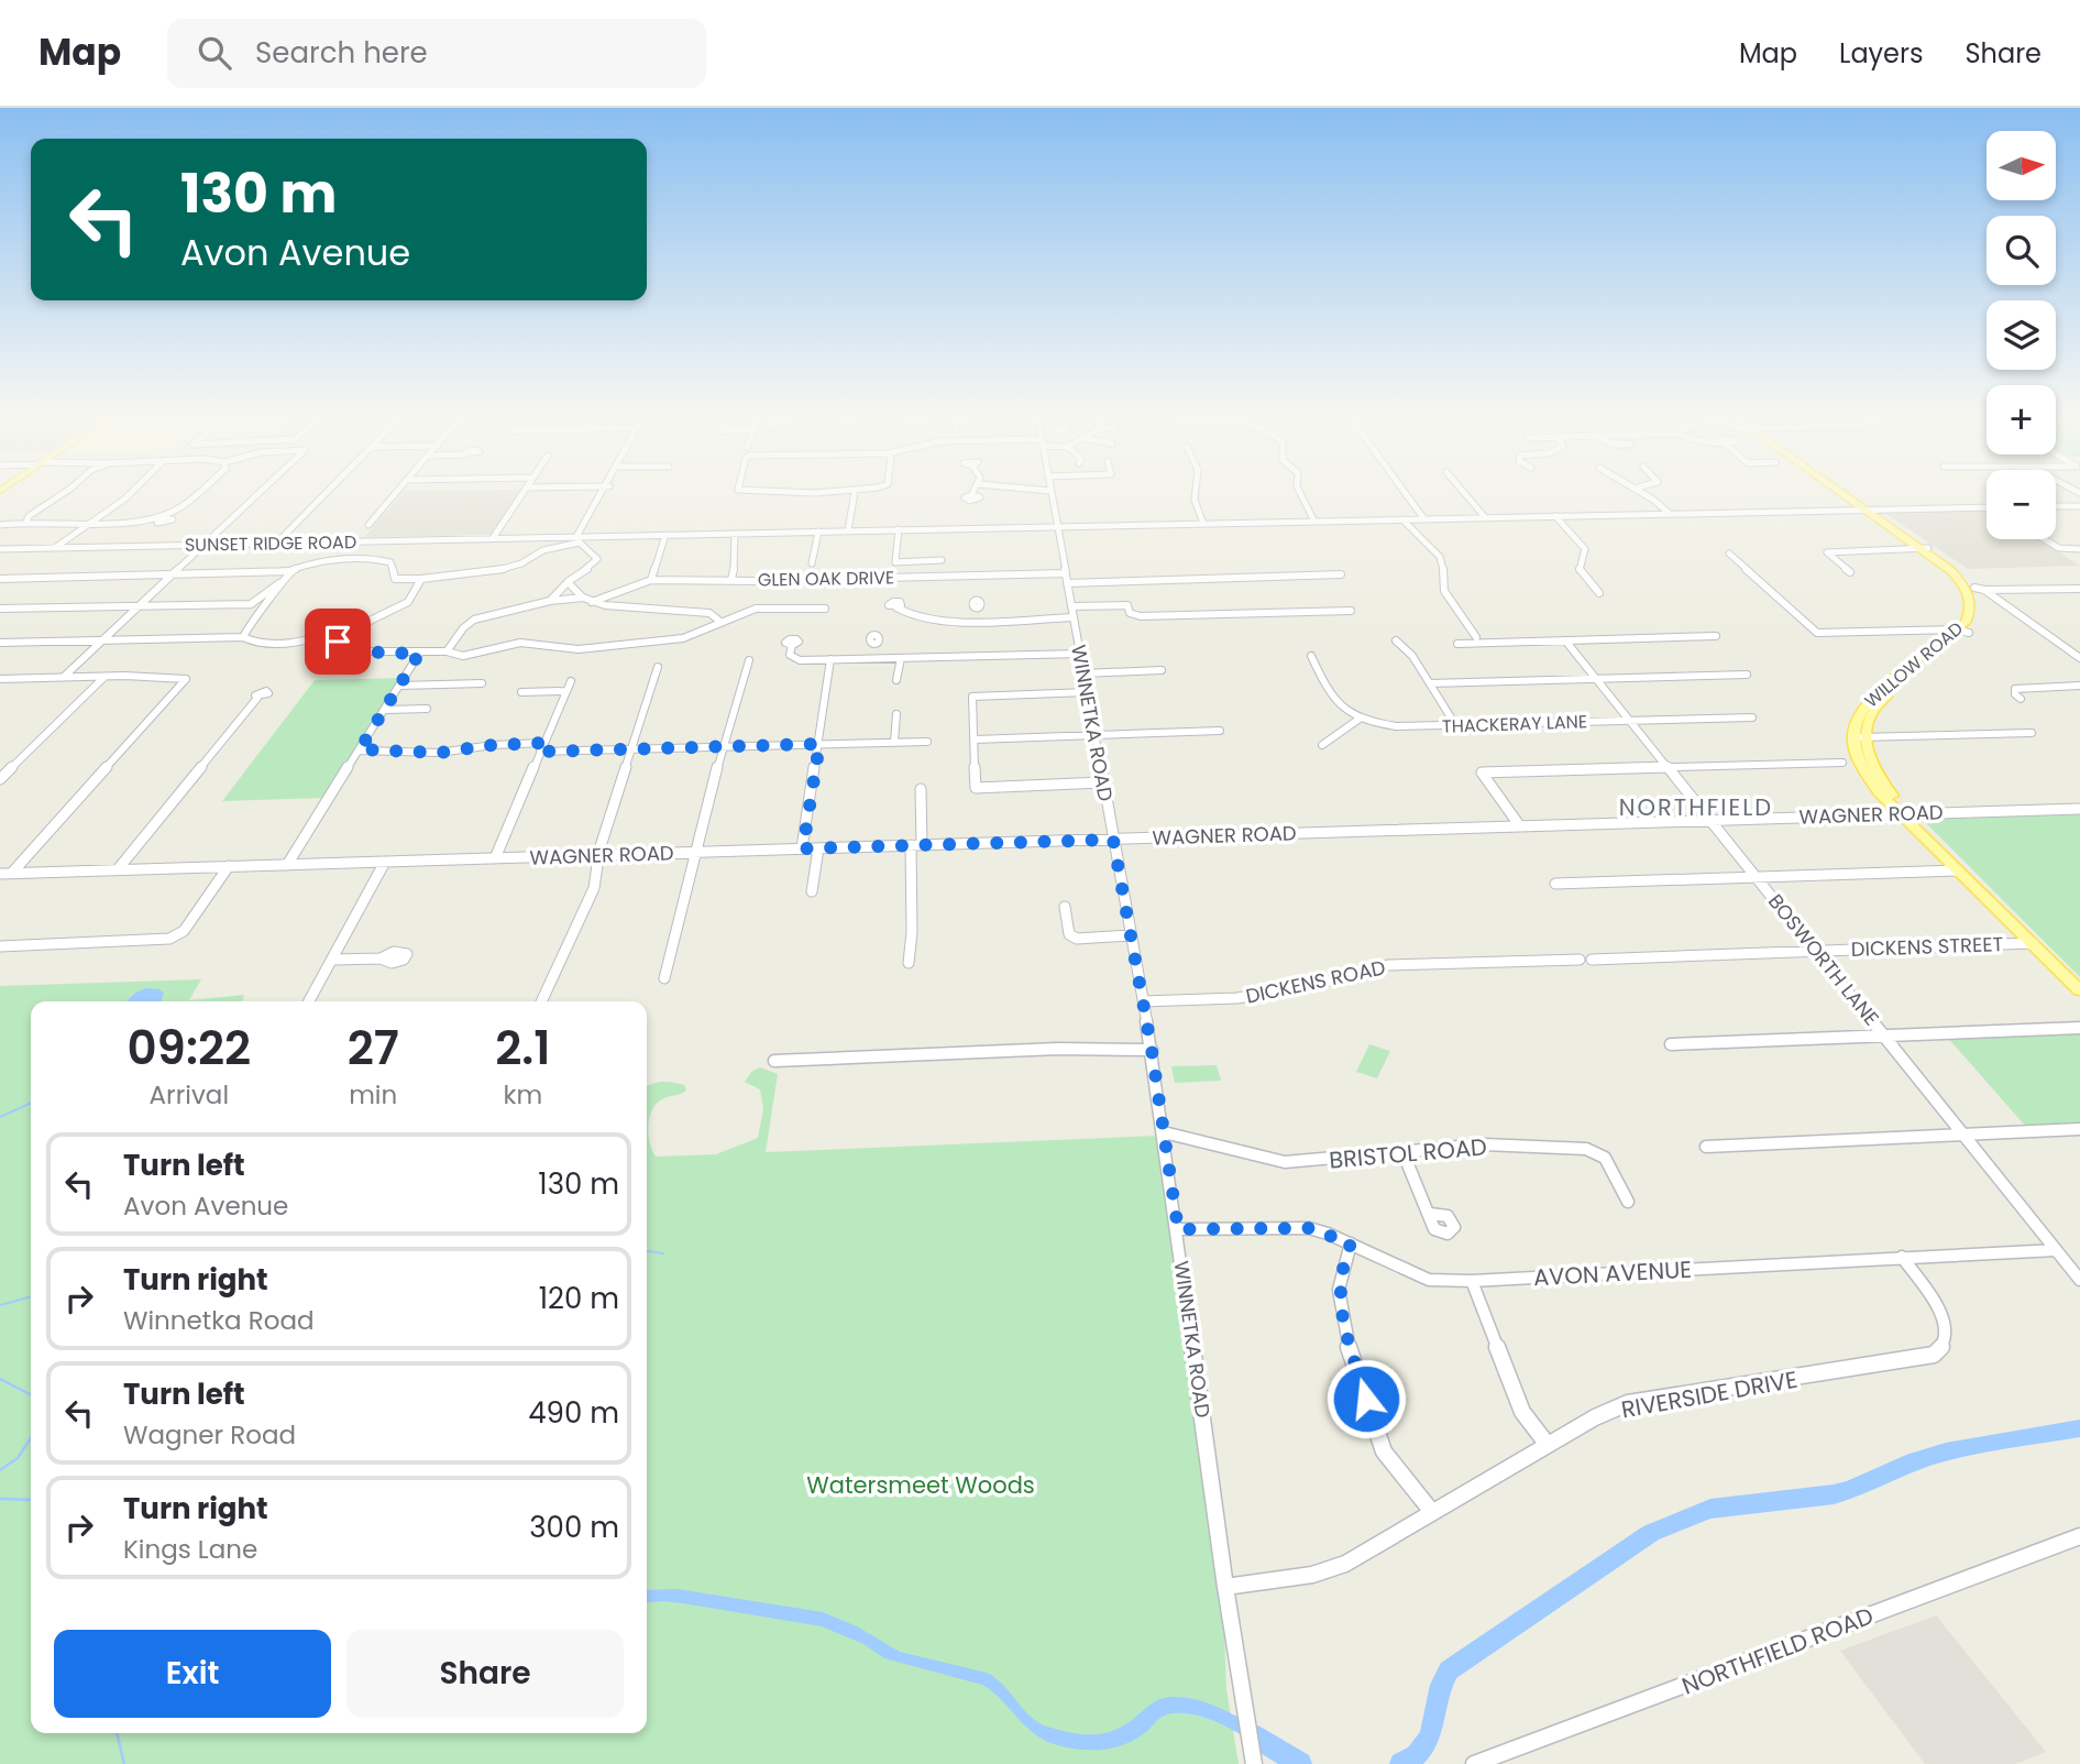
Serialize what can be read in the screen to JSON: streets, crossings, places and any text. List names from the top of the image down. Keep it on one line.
{"streets":{"main road":["WILLOW ROAD"],"street":["SUNSET RIDGE ROAD","GLEN OAK DRIVE","WINNETKA ROAD","THACKERAY LANE","WAGNER ROAD","DICKENS STREET","BOSWORTH LANE","DICKENS ROAD","BRISTOL ROAD","AVON AVENUE","RIVERSIDE DRIVE","NORTHFIELD ROAD"]},"crossings":[["SUNSET RIDGE ROAD","WILLOW ROAD"],["SUNSET RIDGE ROAD","WINNETKA ROAD"],["GLEN OAK DRIVE","WINNETKA ROAD"],["WINNETKA ROAD","WAGNER ROAD"],["WINNETKA ROAD","DICKENS ROAD"],["WINNETKA ROAD","BRISTOL ROAD"],["WINNETKA ROAD","AVON AVENUE"],["WINNETKA ROAD","RIVERSIDE DRIVE"],["THACKERAY LANE","BOSWORTH LANE"],["WAGNER ROAD","BOSWORTH LANE"],["DICKENS STREET","BOSWORTH LANE"],["DICKENS STREET","DICKENS ROAD"],["BOSWORTH LANE","AVON AVENUE"],["AVON AVENUE","RIVERSIDE DRIVE"]],"districts":["NORTHFIELD"],"parks":["Watersmeet Woods"],"north":"right","page":{"header":"Map","search":"Search here","nav":["Map","Layers","Share"],"map_buttons":["+","−"],"turn":["130 m","Avon Avenue"],"eta":["09:22","Arrival","27","min","2.1","km"],"list":[{"name":"Turn left","note":"Avon Avenue","value":"130 m"},{"name":"Turn right","note":"Winnetka Road","value":"120 m"},{"name":"Turn left","note":"Wagner Road","value":"490 m"},{"name":"Turn right","note":"Kings Lane","value":"300 m"}],"buttons":["Exit","Share"]}}
